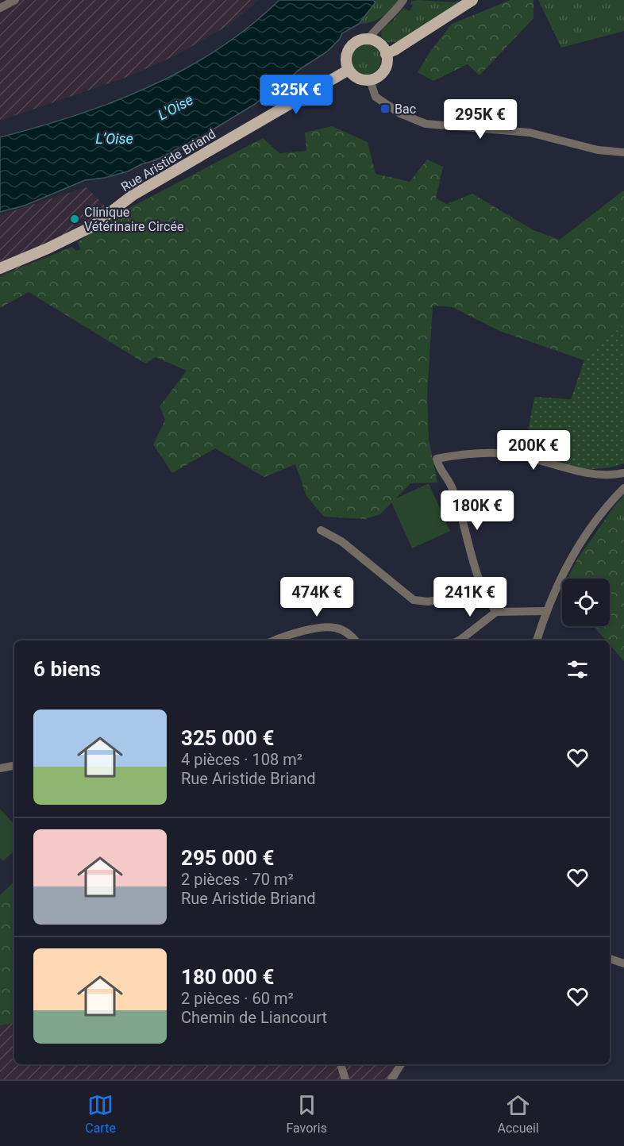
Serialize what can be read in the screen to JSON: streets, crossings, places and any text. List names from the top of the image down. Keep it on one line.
{"streets":{"main road":["Rue Aristide Briand"]},"water":["L'Oise","L’Oise"],"places":{"transit":["Bac"],"other":["Clinique Vétérinaire Circée"]},"page":{"price":["325K €","295K €","200K €","180K €","474K €","241K €"],"heading":"6 biens","list":[{"name":"325 000 €","note":"4 pièces · 108 m² · Rue Aristide Briand"},{"name":"295 000 €","note":"2 pièces · 70 m² · Rue Aristide Briand"},{"name":"180 000 €","note":"2 pièces · 60 m² · Chemin de Liancourt"}],"tabs":["Carte","Favoris","Accueil"]}}
